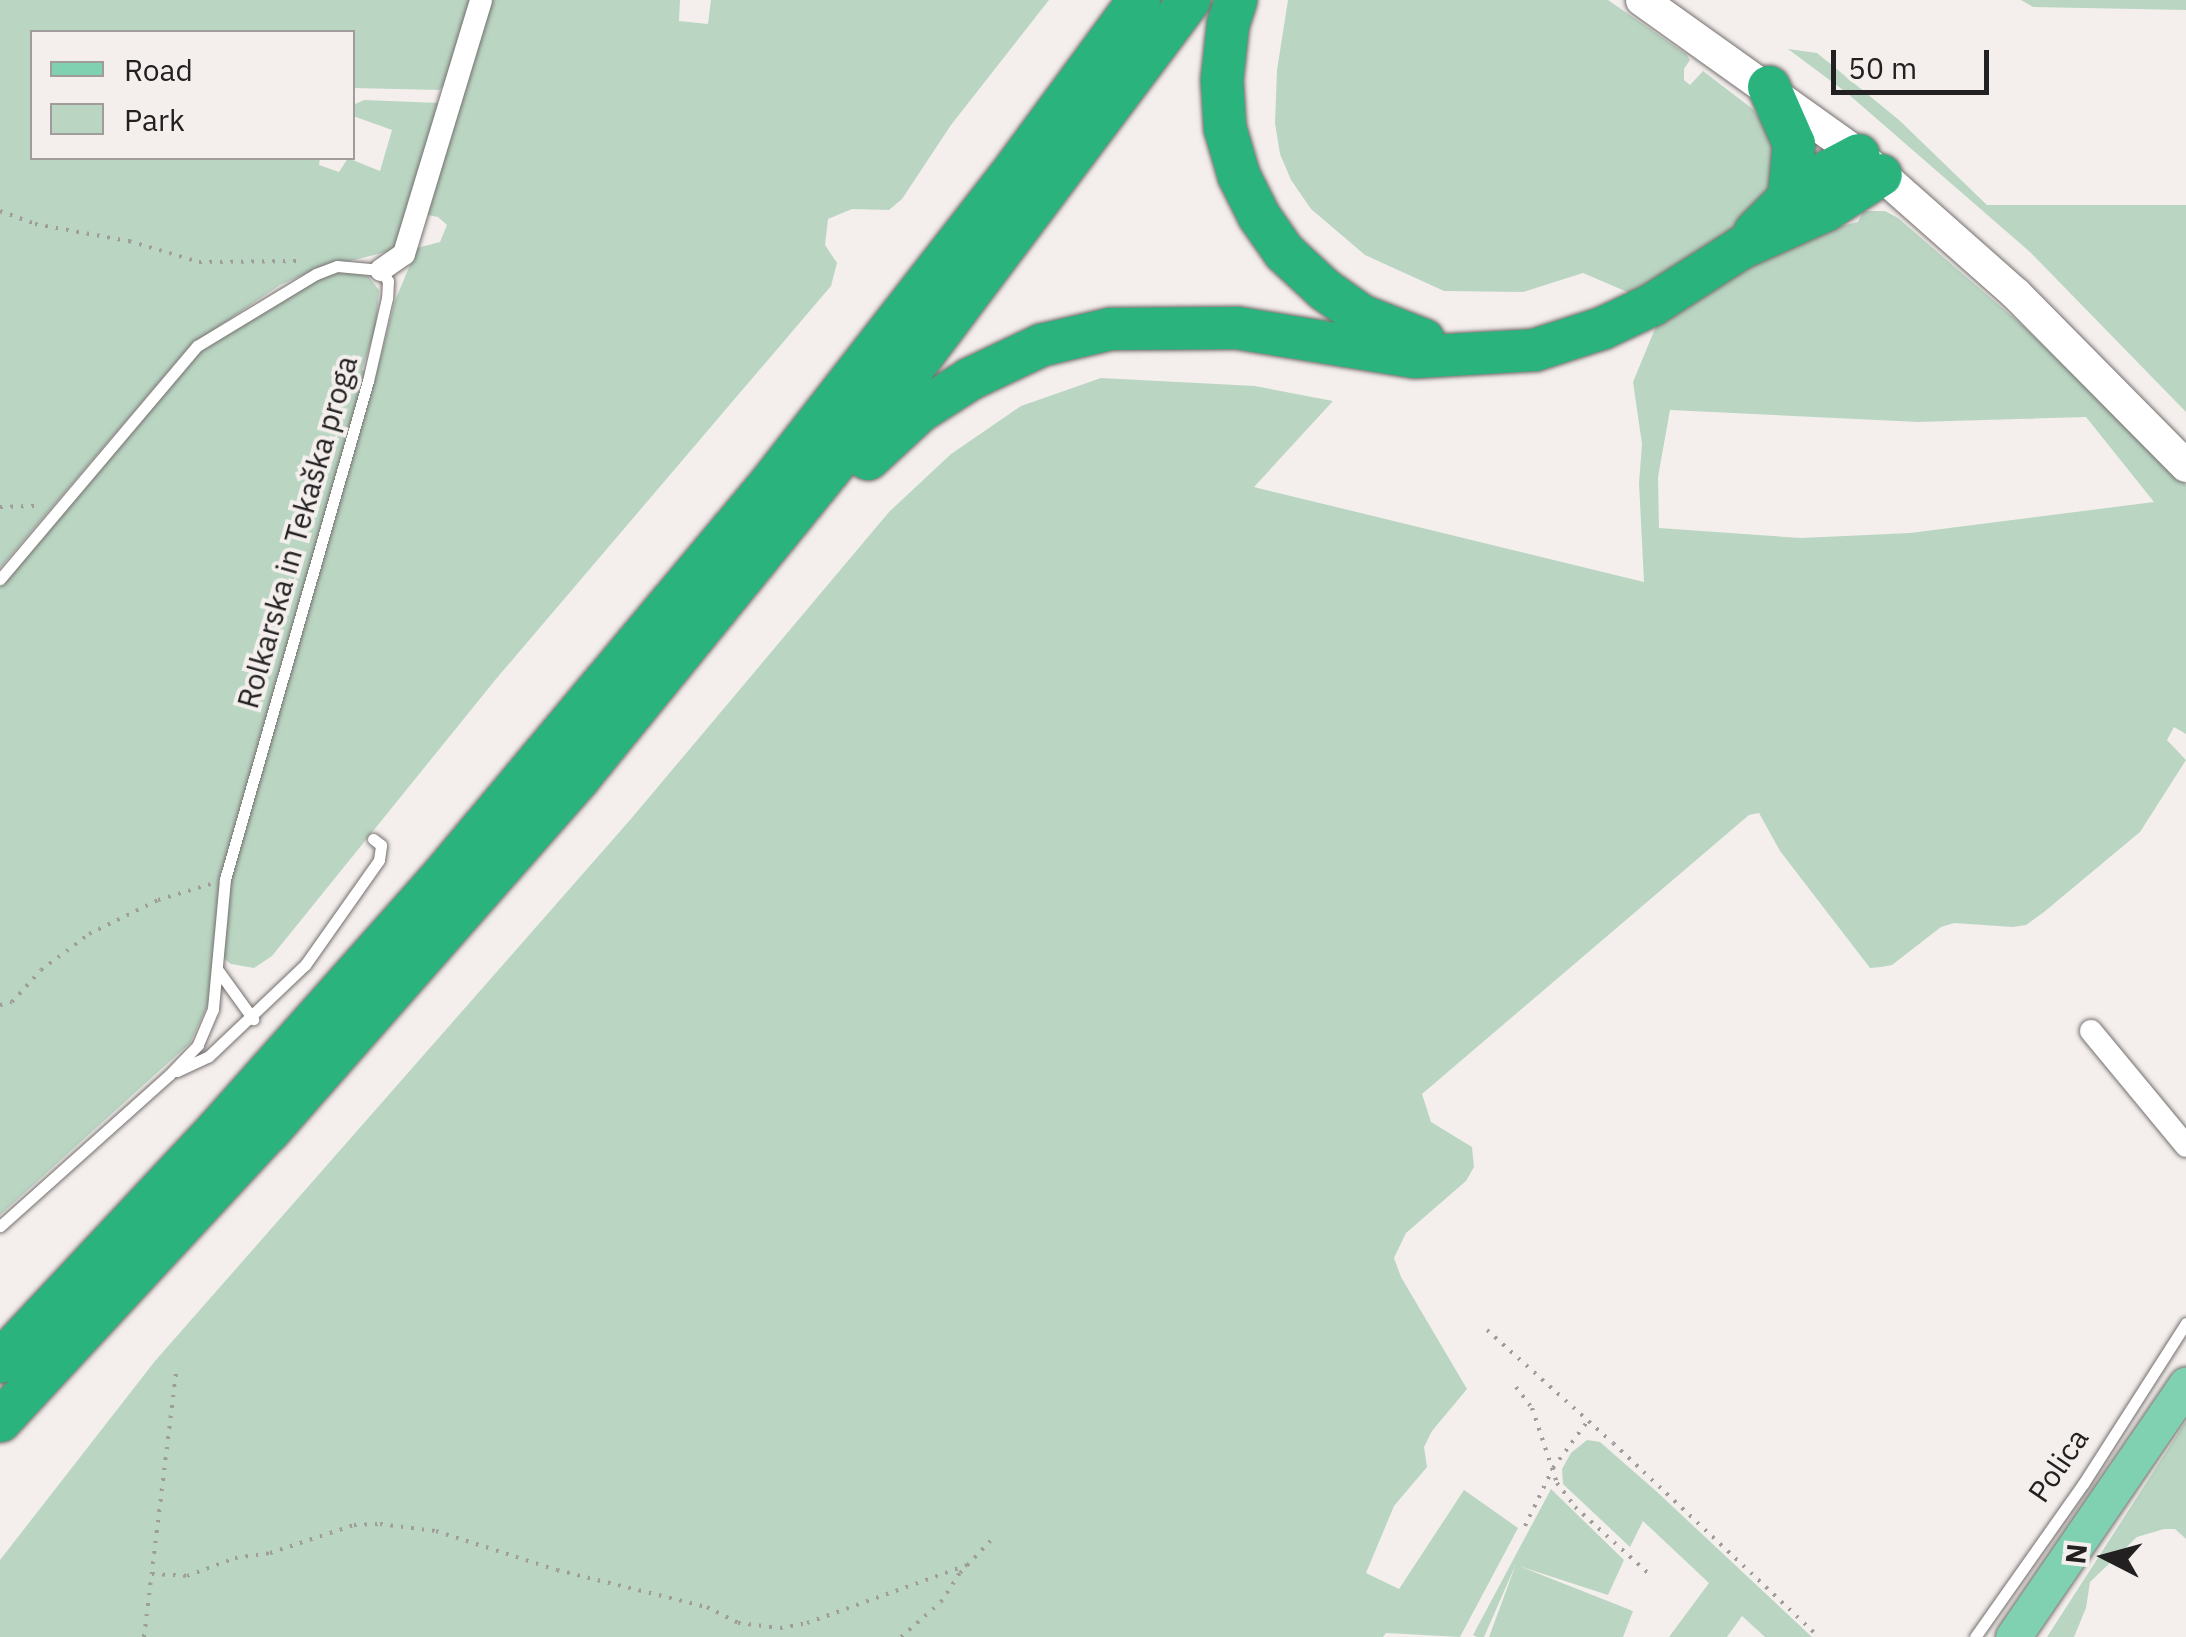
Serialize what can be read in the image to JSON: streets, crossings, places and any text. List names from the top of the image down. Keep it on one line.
{"streets":{"lane":["Rolkarska in Tekaška proga","Polica"]},"legend":["Road","Park"],"scale_bar":"50 m","north":"left"}
